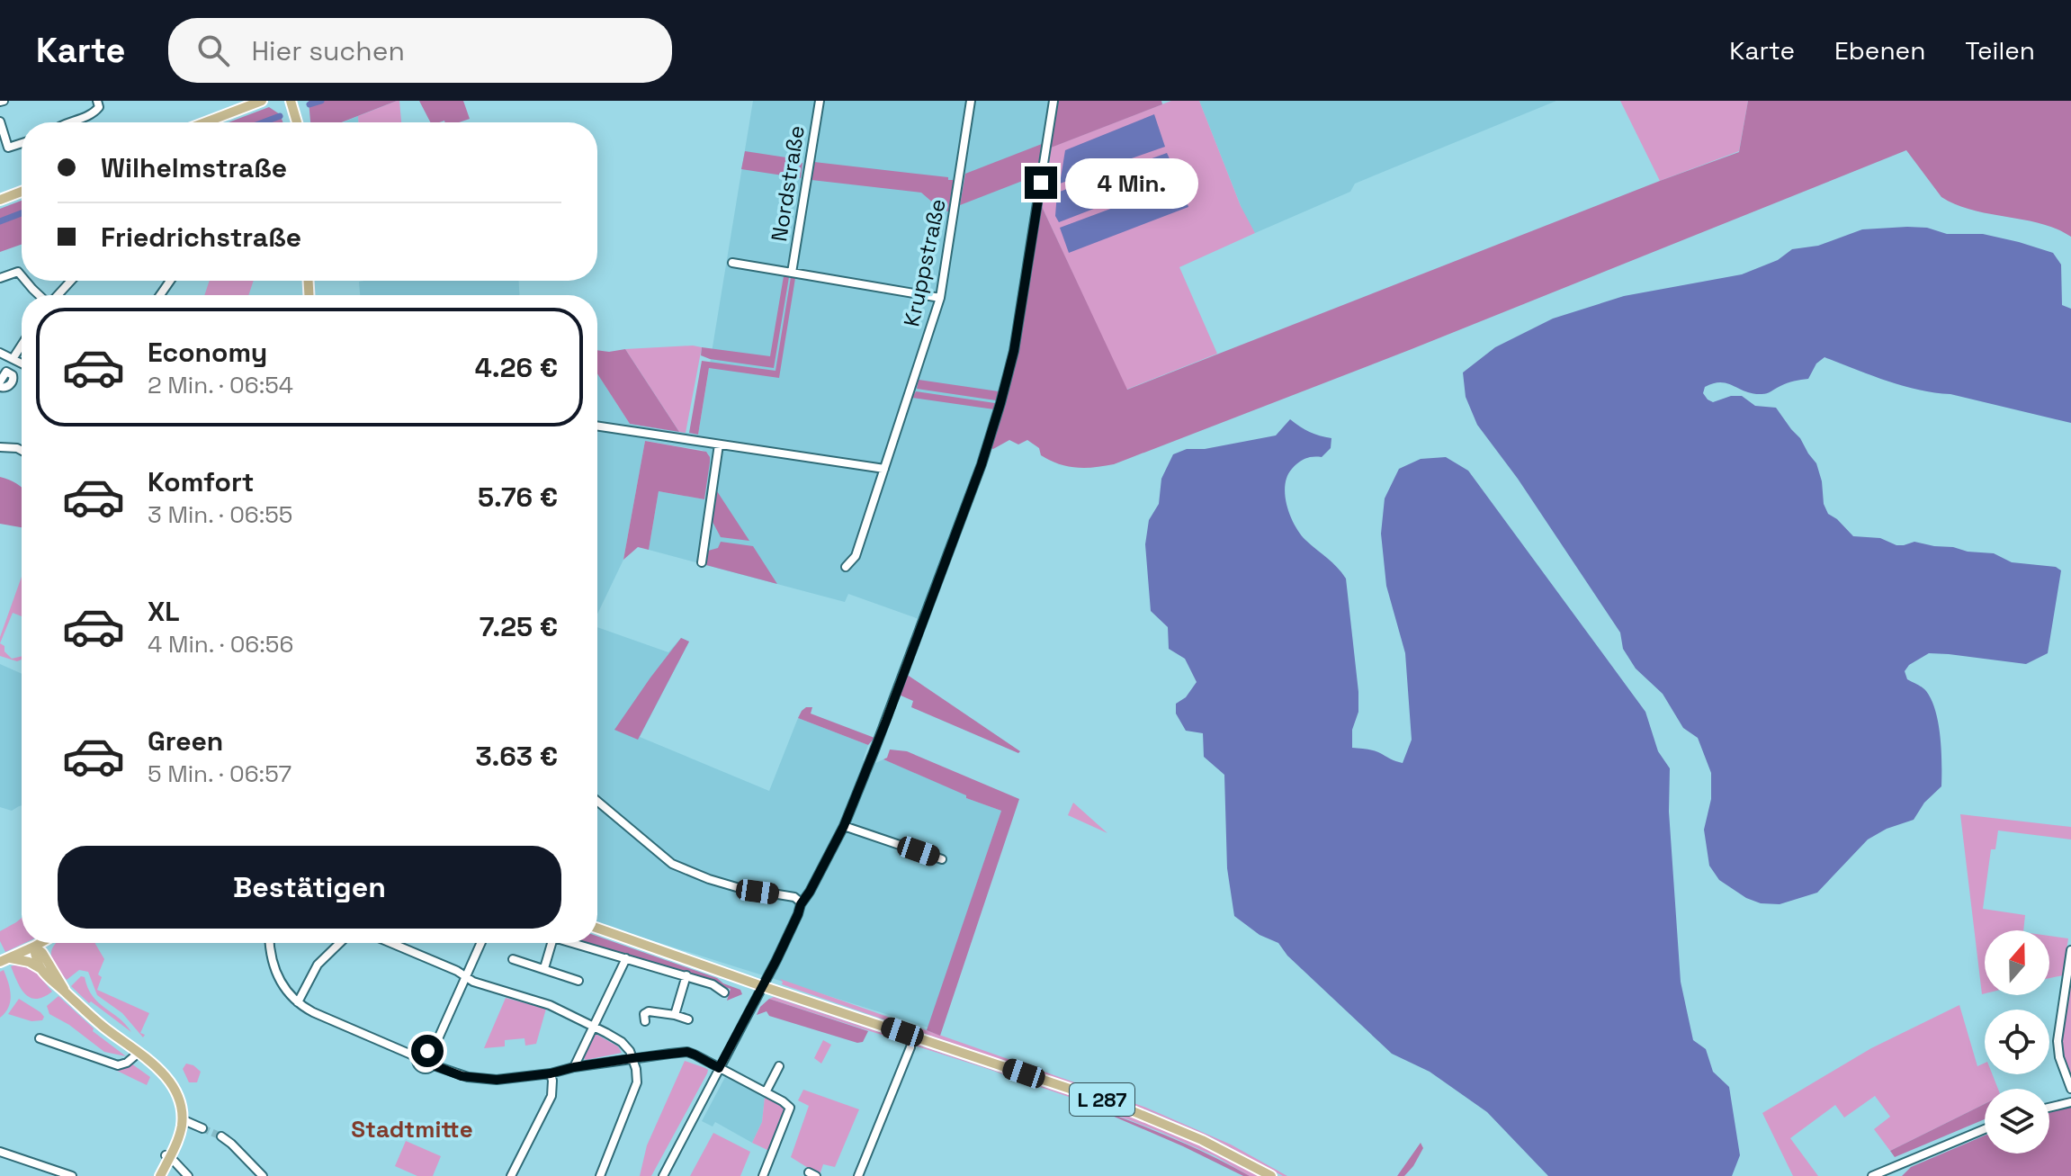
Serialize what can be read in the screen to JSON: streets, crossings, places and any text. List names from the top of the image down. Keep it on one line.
{"streets":{"main road":["L 287"],"street":["Nordstraße","Kruppstraße"]},"crossings":[["Nordstraße","Kruppstraße"]],"districts":["Stadtmitte"],"north":"top","page":{"header":"Karte","search":"Hier suchen","nav":["Karte","Ebenen","Teilen"],"banner":["Wilhelmstraße","Friedrichstraße"],"bubble":"4 Min.","list":[{"name":"Economy","note":"2 Min. · 06:54","value":"4.26 €"},{"name":"Komfort","note":"3 Min. · 06:55","value":"5.76 €"},{"name":"XL","note":"4 Min. · 06:56","value":"7.25 €"},{"name":"Green","note":"5 Min. · 06:57","value":"3.63 €"}],"buttons":"Bestätigen"}}
